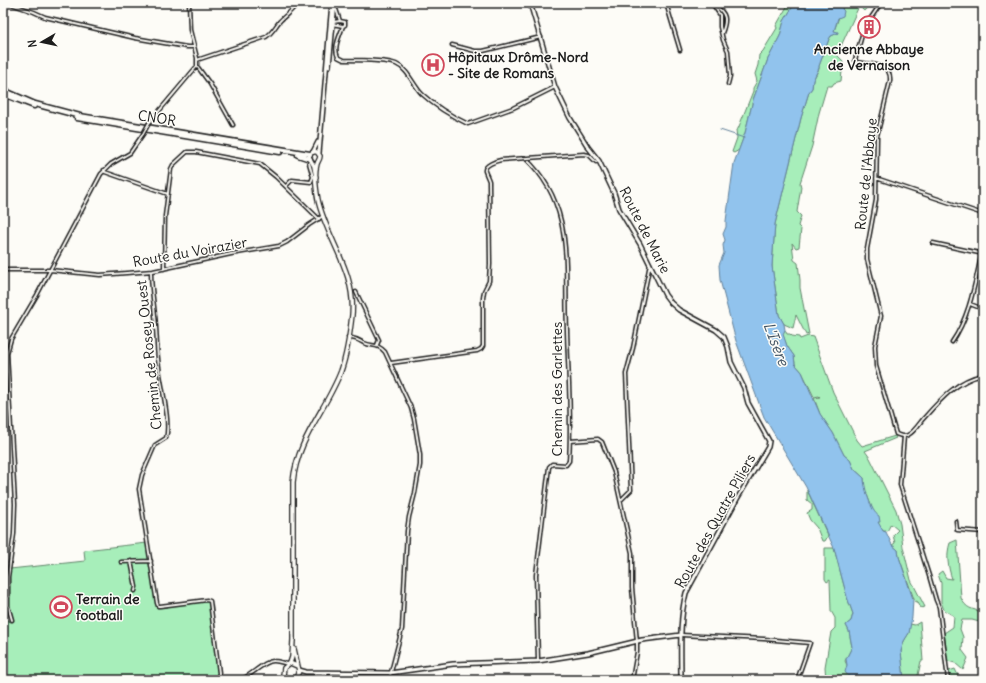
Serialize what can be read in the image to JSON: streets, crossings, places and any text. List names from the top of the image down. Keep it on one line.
{"streets":{"highway":["CNOR"],"street":["Route de l'Abbaye","Route de Marie","Route du Voirazier","Chemin de Rosey Ouest","Chemin des Garlettes","Route des Quatre Piliers"]},"crossings":[["Route de Marie","Route des Quatre Piliers"],["Route du Voirazier","Chemin de Rosey Ouest"]],"water":["L'Isère"],"places":{"building":["Ancienne Abbaye de Vernaison"],"hospital":["Hôpitaux Drôme-Nord - Site de Romans"],"sports":["Terrain de football"]},"north":"left"}
